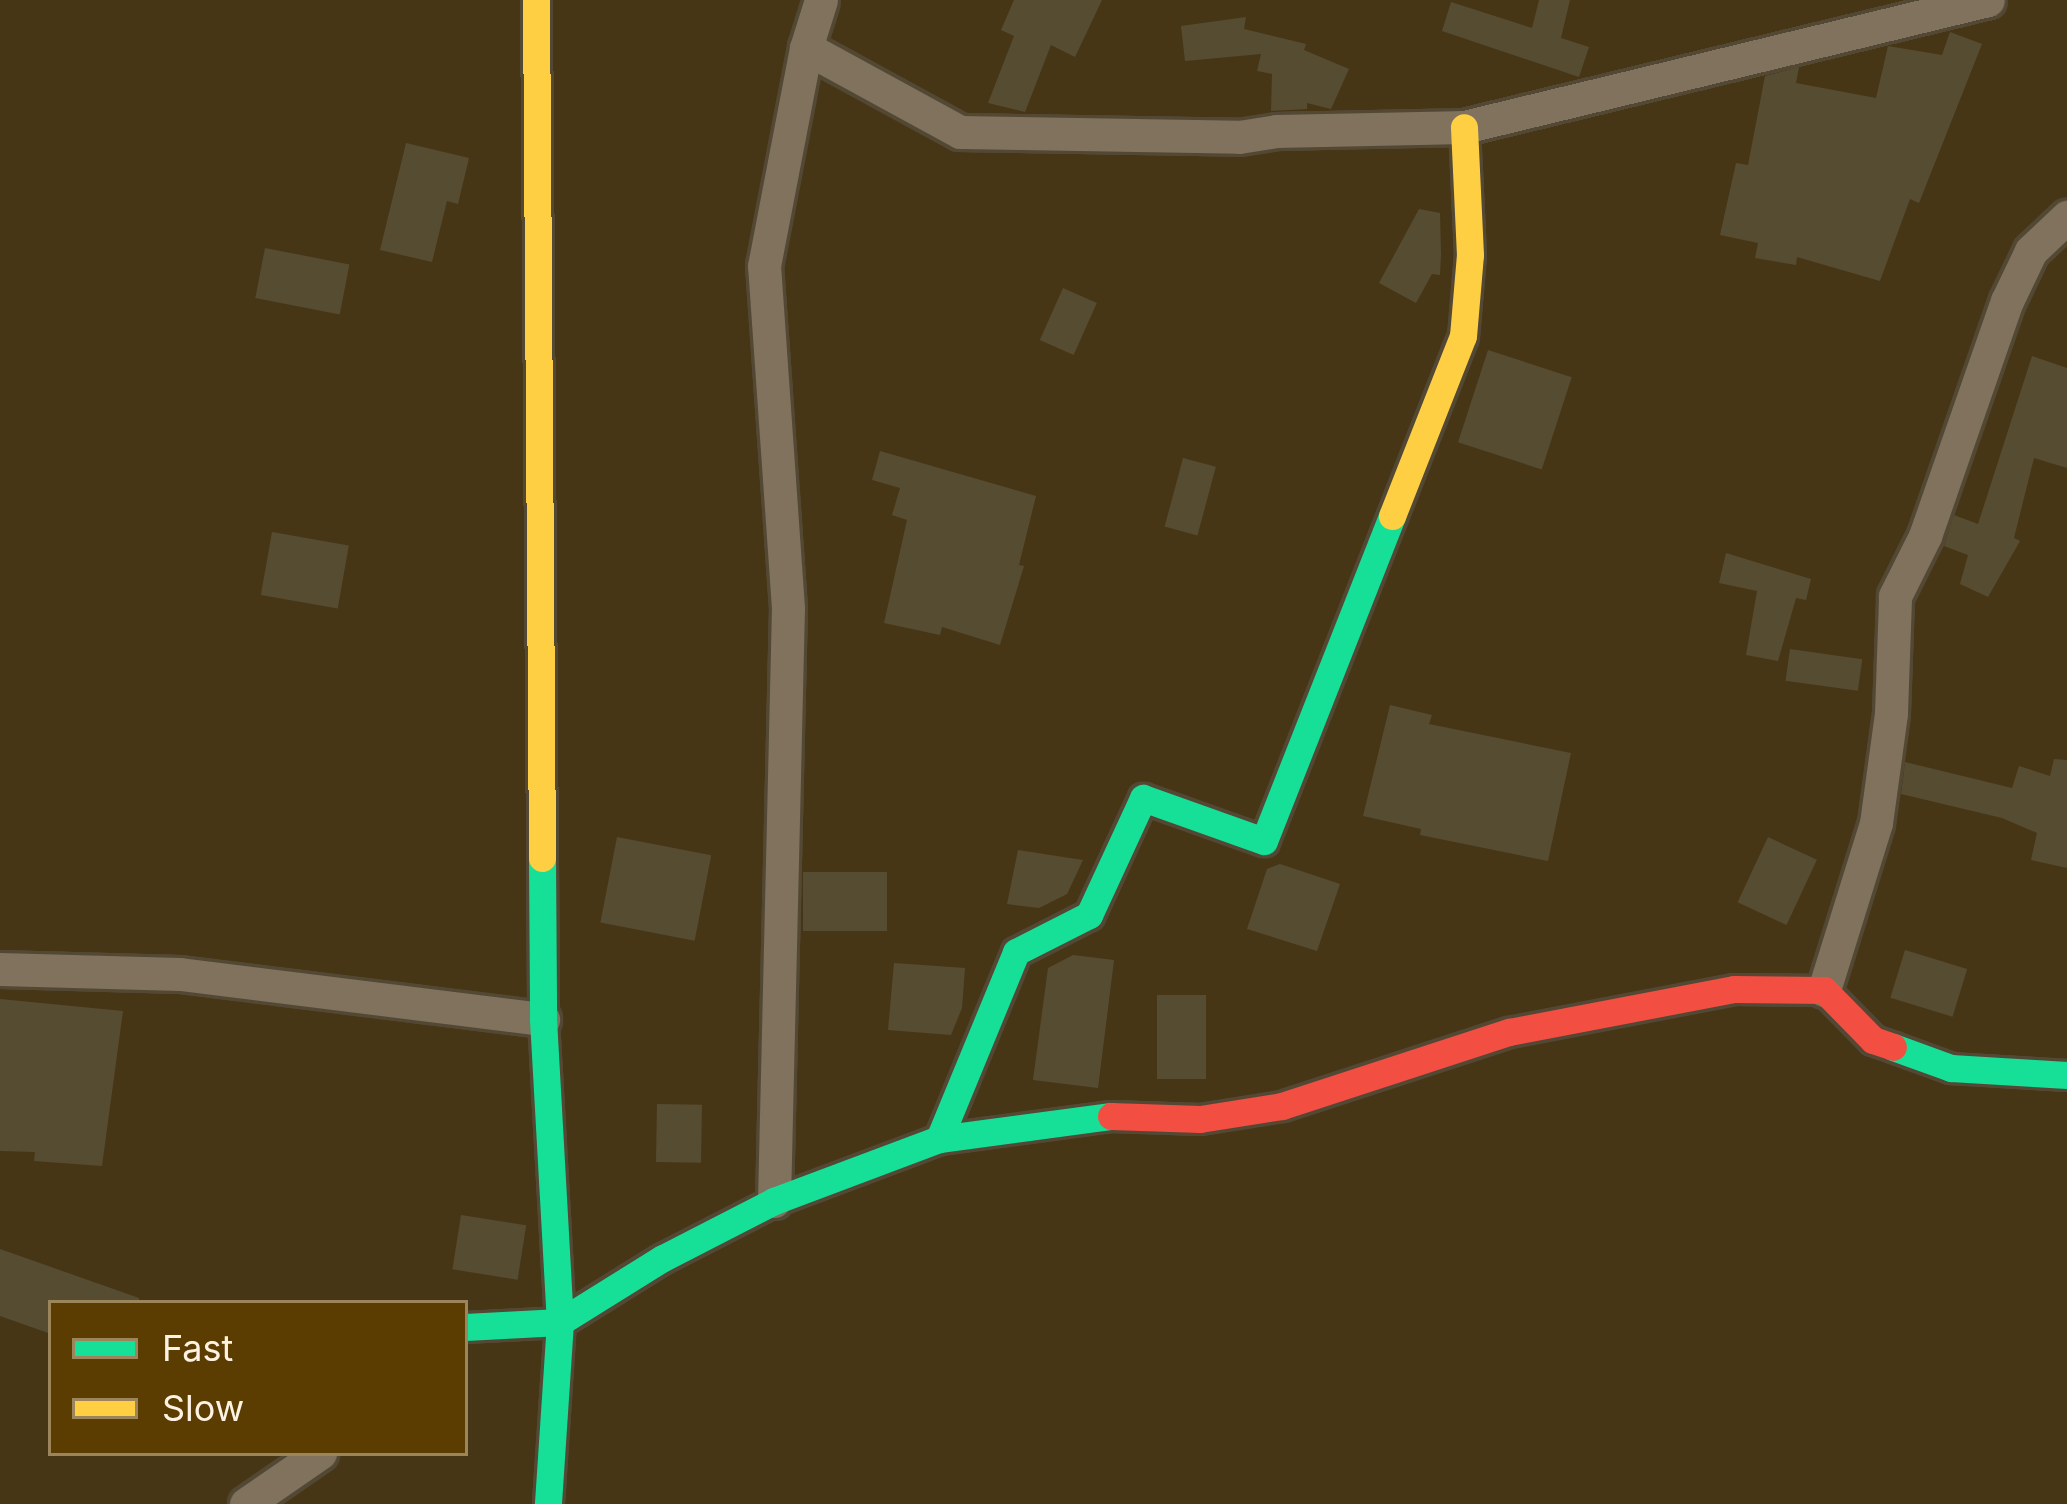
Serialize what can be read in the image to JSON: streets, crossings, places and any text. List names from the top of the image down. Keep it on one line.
{"legend":["Fast","Slow"]}
